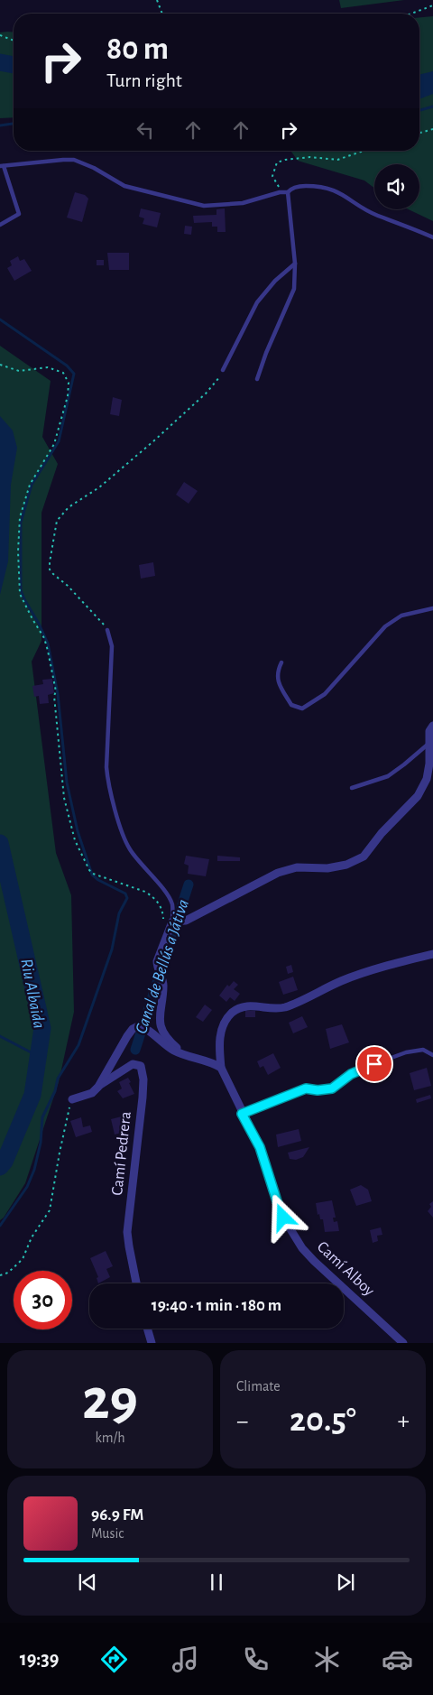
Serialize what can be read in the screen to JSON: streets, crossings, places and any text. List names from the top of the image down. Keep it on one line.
{"streets":{"street":["Camí Pedrera","Camí Alboy"]},"water":["Canal de Bellús a Játiva","Riu Albaida"],"page":{"turn":["80 m","Turn right"],"limit":"30","trip":"19:40 · 1 min · 180 m","tile":[["29","km/h"],"Climate"],"heat":["−","20.5°","+"],"song":["96.9 FM","Music"],"tabs":"19:39"}}
